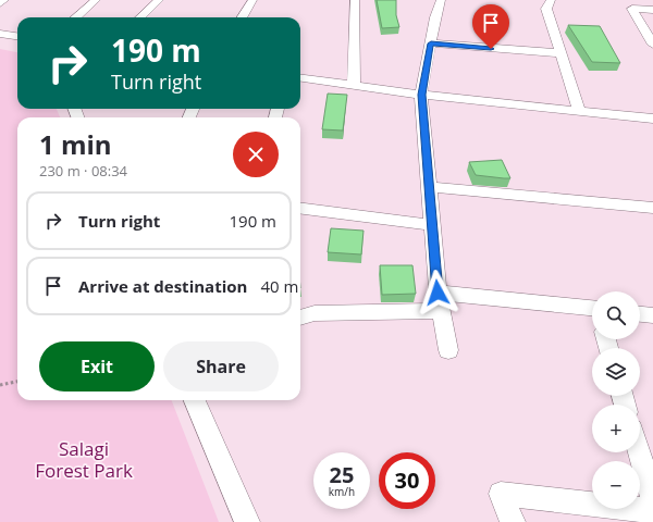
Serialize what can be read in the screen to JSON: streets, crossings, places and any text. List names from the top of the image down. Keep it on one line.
{"parks":["Salagi Forest Park"],"page":{"turn":["190 m","Turn right"],"heading":["1 min","230 m · 08:34"],"list":[{"name":"Turn right","value":"190 m"},{"name":"Arrive at destination","value":"40 m"}],"map_buttons":["+","−"],"buttons":["Exit","Share"],"speed":"25 km/h","limit":"30"}}
